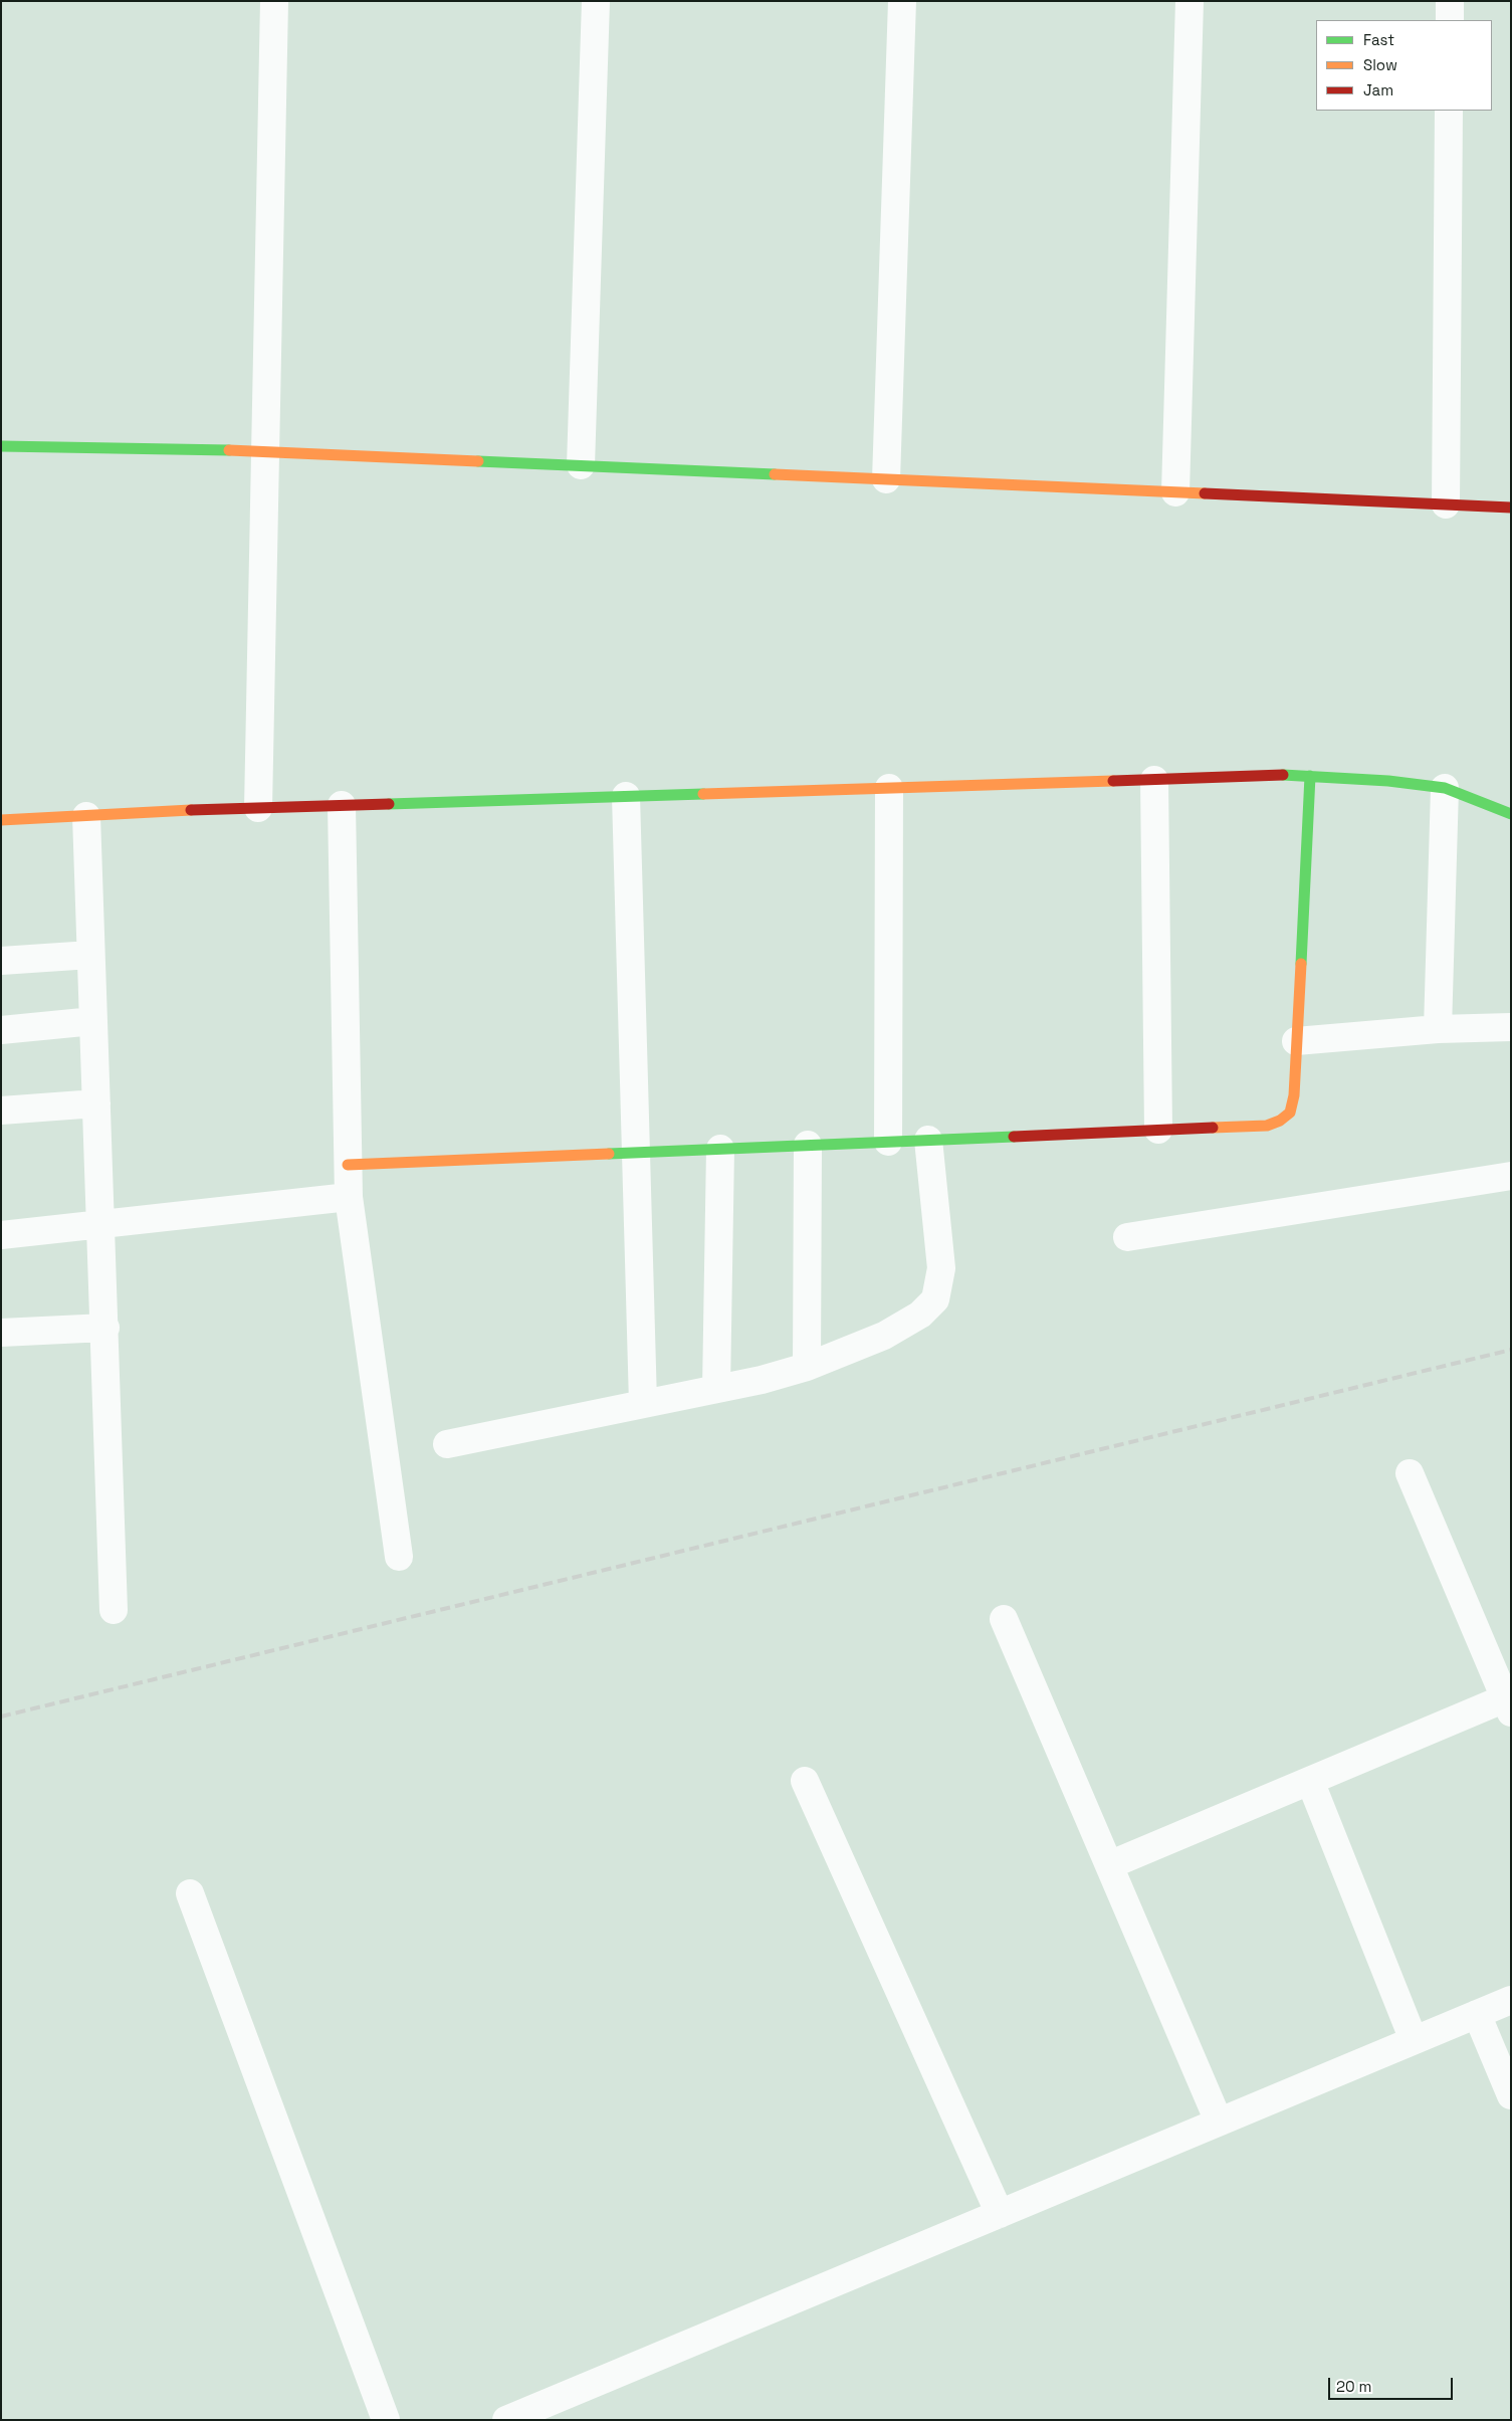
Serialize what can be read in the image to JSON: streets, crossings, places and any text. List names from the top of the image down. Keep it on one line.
{"legend":["Fast","Slow","Jam"],"scale_bar":"20 m"}
